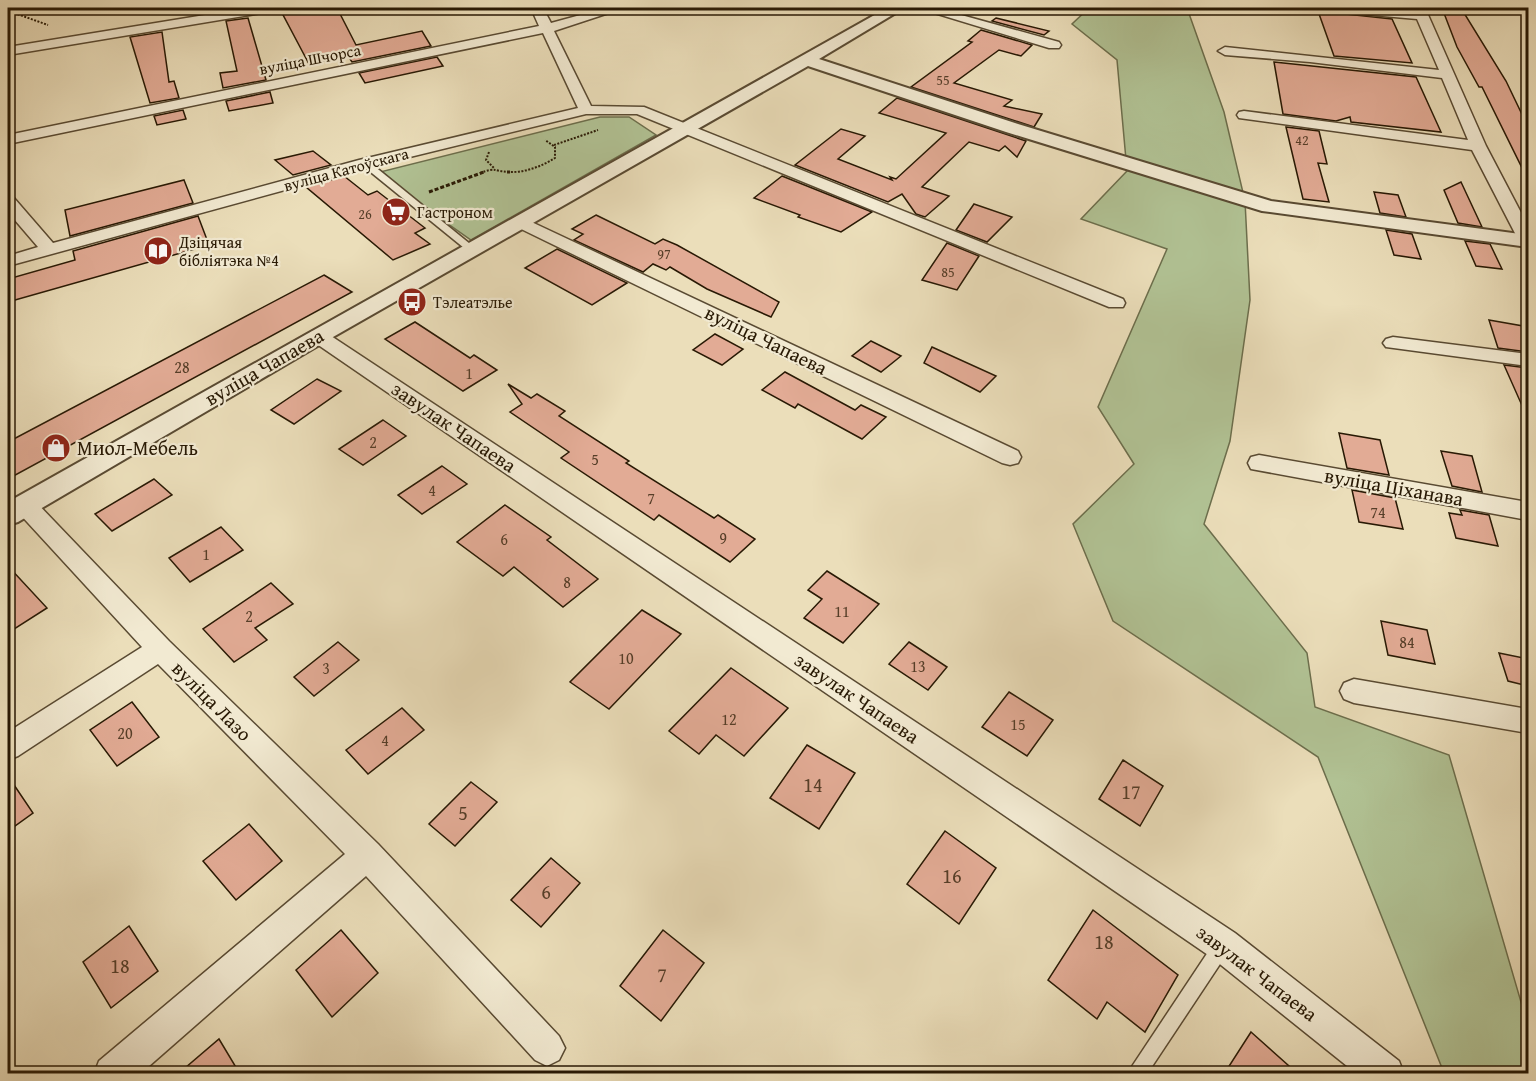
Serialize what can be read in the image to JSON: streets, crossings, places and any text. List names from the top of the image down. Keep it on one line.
{"streets":{"street":["вуліца Шчорса","вуліца Катоўскага","вуліца Чапаева","завулак Чапаева","вуліца Ціханава","вуліца Лазо"]},"crossings":[["вуліца Катоўскага","вуліца Чапаева"],["вуліца Чапаева","завулак Чапаева"]],"places":{"supermarket":["Гастроном"],"library":["Дзіцячая бібліятэка №4"],"bus stop":["Тэлеатэлье"],"shop":["Миол-Мебель"]},"house_numbers":["55","42","26","97","85","28","1","2","5","4","7","74","9","6","1","8","11","2","84","10","13","3","12","15","20","4","14","17","5","16","6","18","18","7"]}
